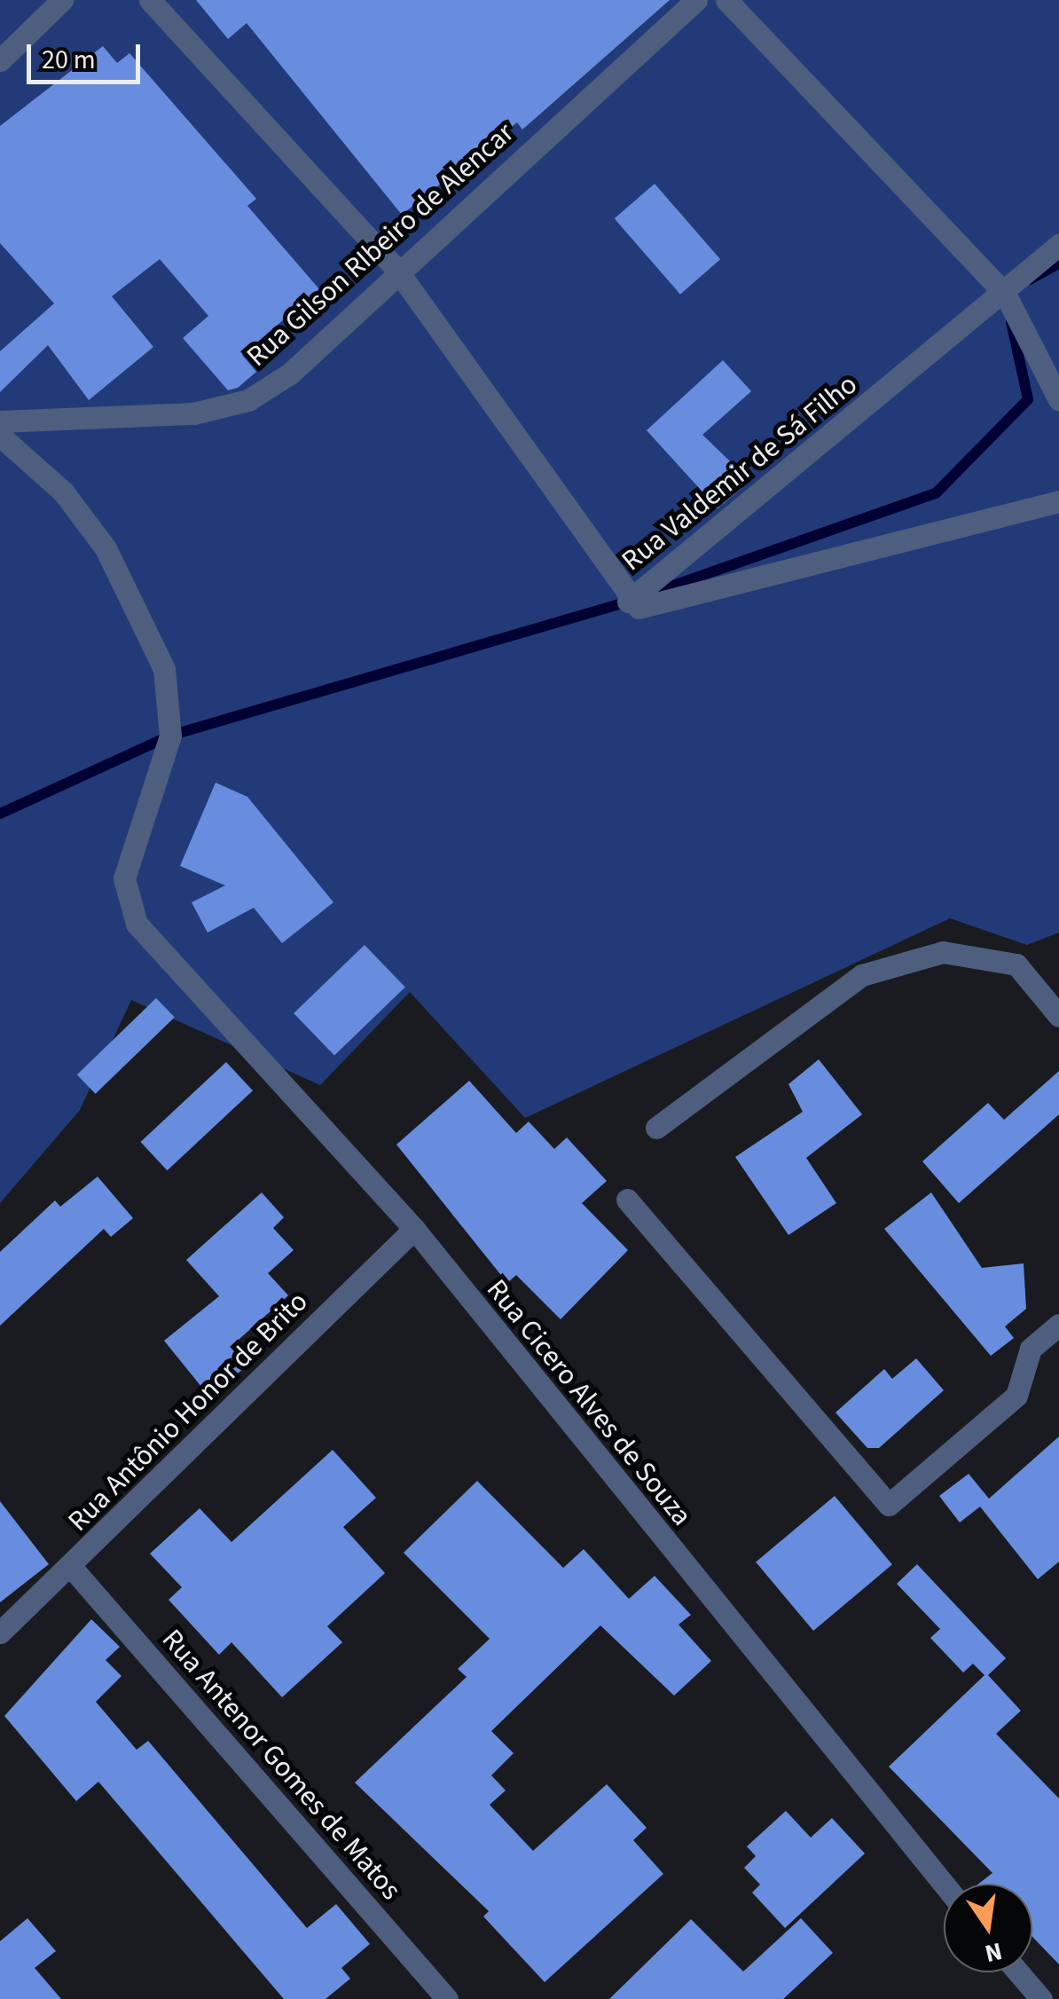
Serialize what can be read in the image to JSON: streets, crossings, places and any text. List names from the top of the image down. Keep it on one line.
{"streets":{"street":["Rua Gilson RIbeiro de Alencar","Rua Valdemir de Sá Filho","Rua Cicero Alves de Souza","Rua Antônio Honor de Brito","Rua Antenor Gomes de Matos"]},"crossings":[["Rua Gilson RIbeiro de Alencar","Rua Valdemir de Sá Filho"],["Rua Cicero Alves de Souza","Rua Antônio Honor de Brito"],["Rua Antônio Honor de Brito","Rua Antenor Gomes de Matos"]],"scale_bar":"20 m","north":"bottom"}
